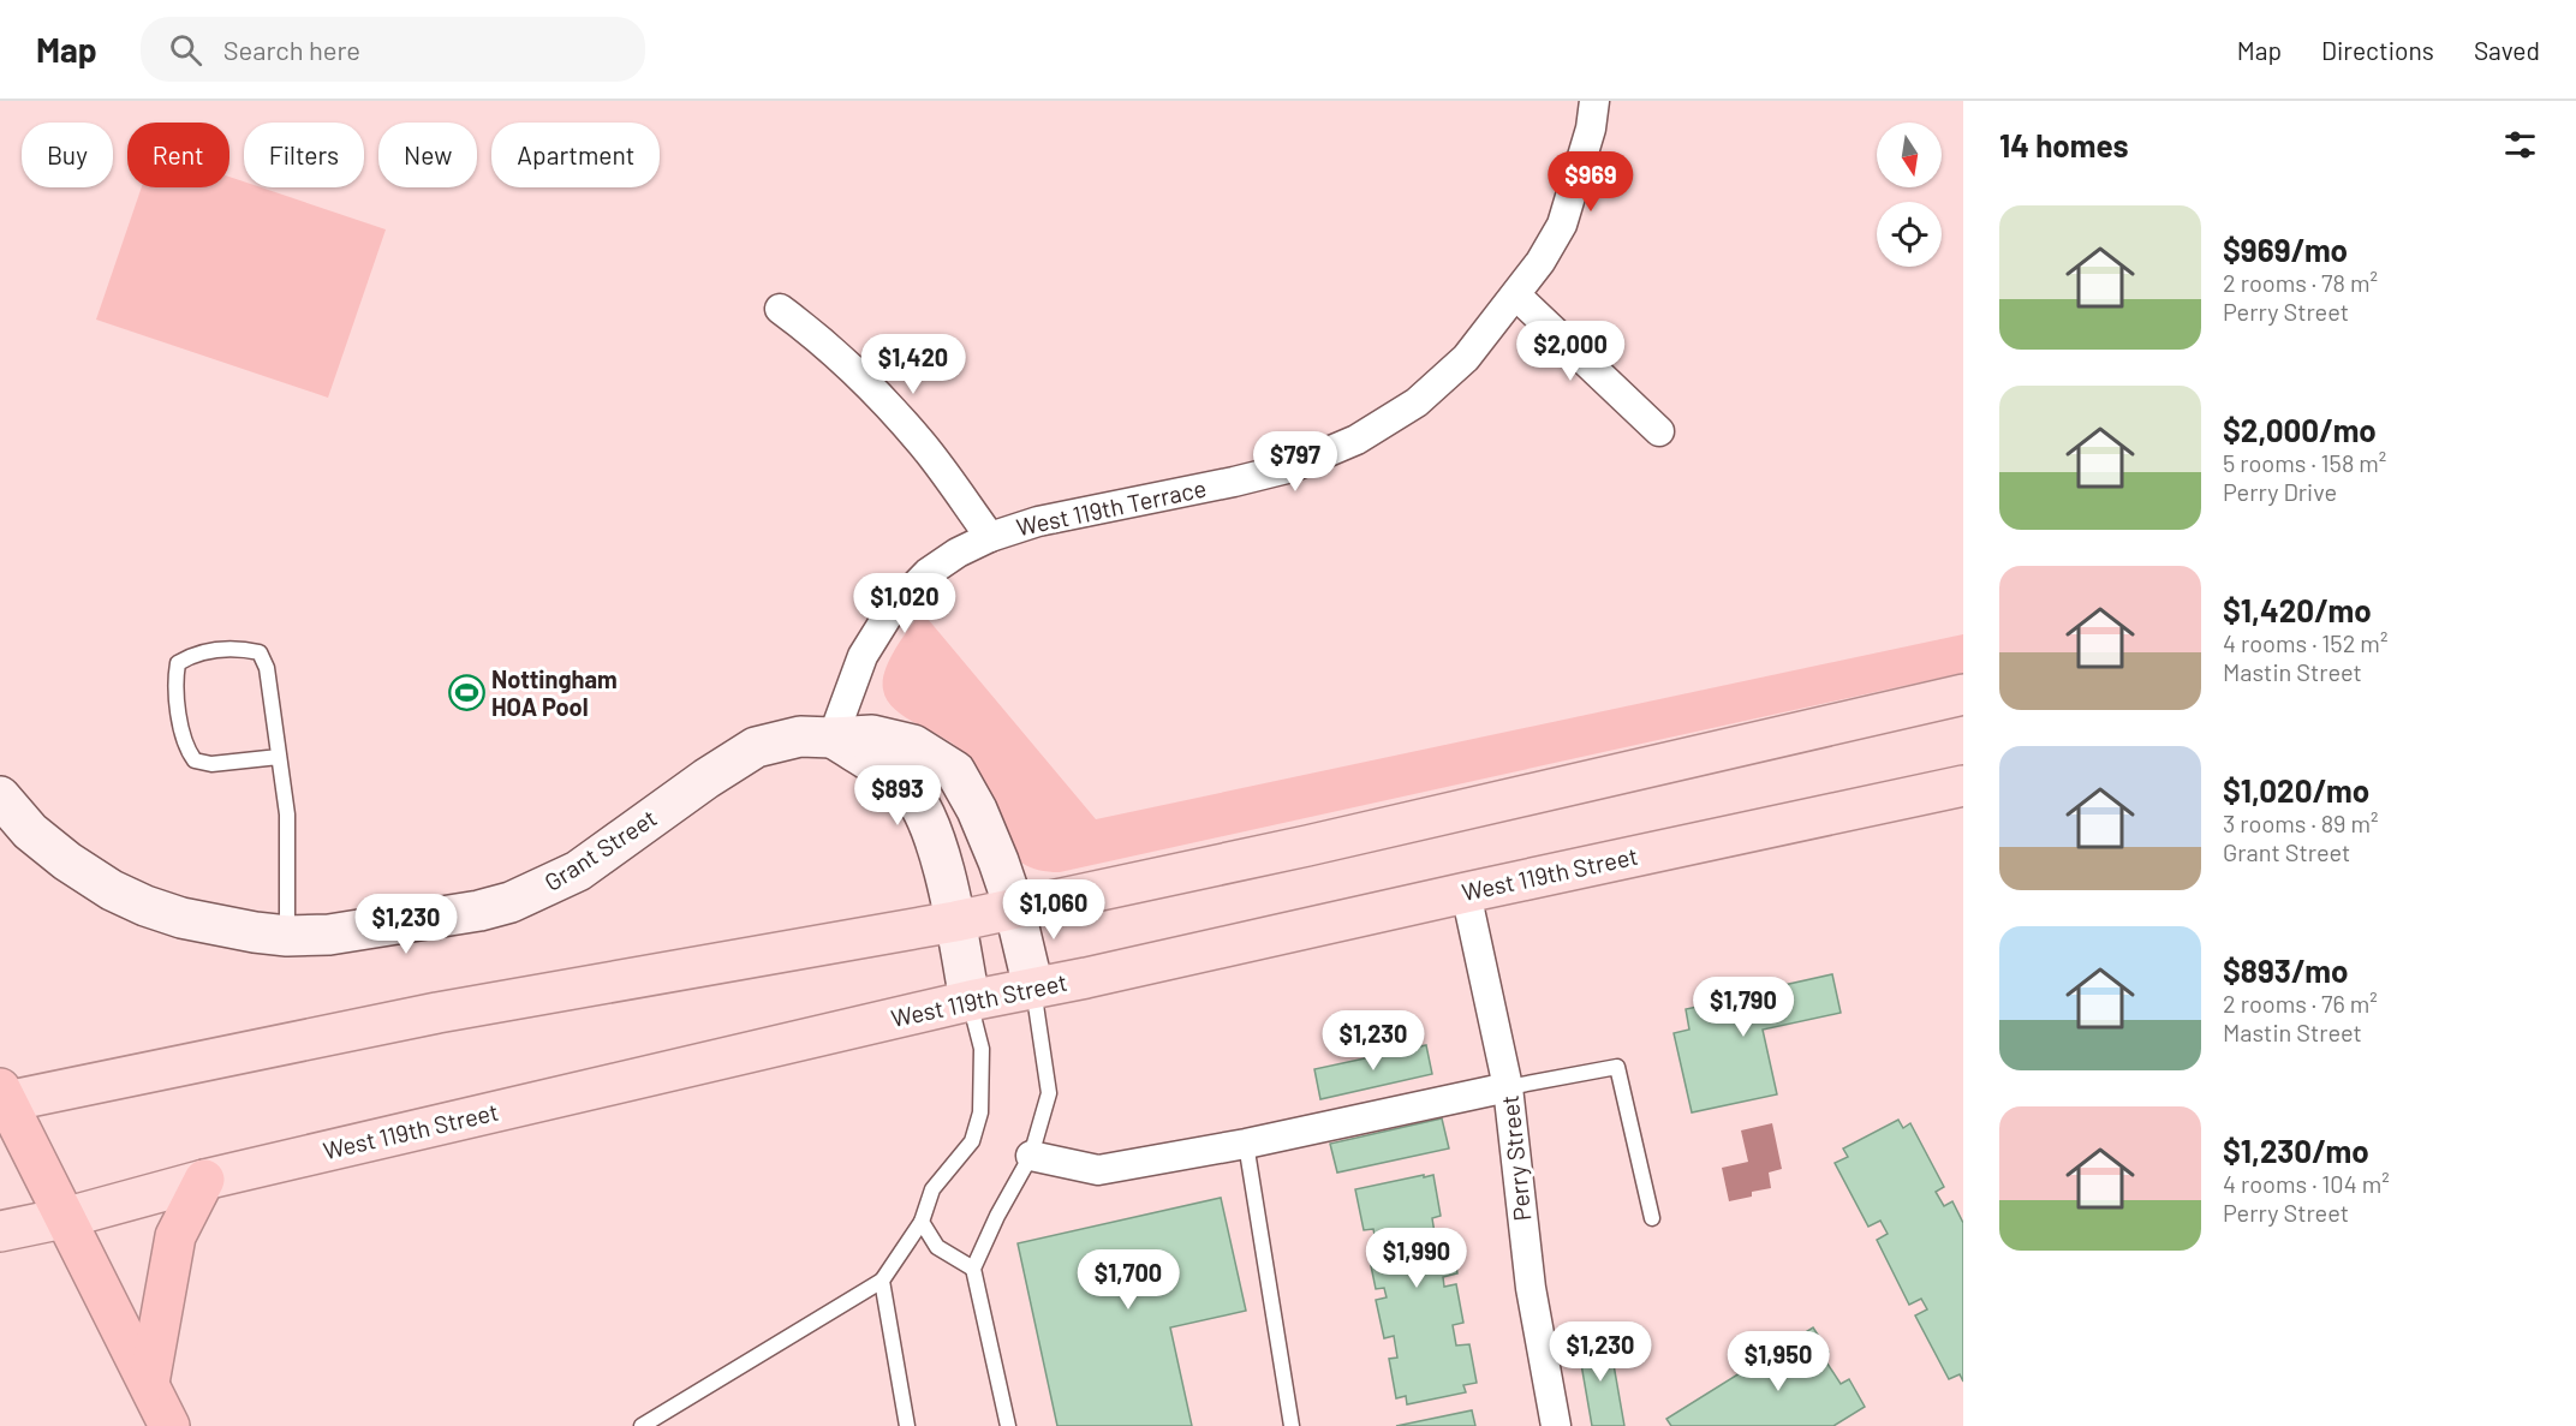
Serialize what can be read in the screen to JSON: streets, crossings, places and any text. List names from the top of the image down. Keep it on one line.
{"streets":{"main road":["West 119th Street"],"street":["West 119th Terrace","Grant Street","Perry Street"]},"crossings":[["Grant Street","West 119th Street"],["West 119th Street","Perry Street"]],"places":{"sports":["Nottingham HOA Pool"]},"north":"bottom","page":{"header":"Map","search":"Search here","nav":["Map","Directions","Saved"],"heading":"14 homes","chip":["Buy","Rent","Filters","New","Apartment"],"price":["$969","$2,000","$1,420","$797","$1,020","$893","$1,060","$1,230","$1,790","$1,230","$1,990","$1,700","$1,230","$1,950"],"list":[{"name":"$969/mo","note":"2 rooms · 78 m² · Perry Street"},{"name":"$2,000/mo","note":"5 rooms · 158 m² · Perry Drive"},{"name":"$1,420/mo","note":"4 rooms · 152 m² · Mastin Street"},{"name":"$1,020/mo","note":"3 rooms · 89 m² · Grant Street"},{"name":"$893/mo","note":"2 rooms · 76 m² · Mastin Street"},{"name":"$1,230/mo","note":"4 rooms · 104 m² · Perry Street"}]}}
